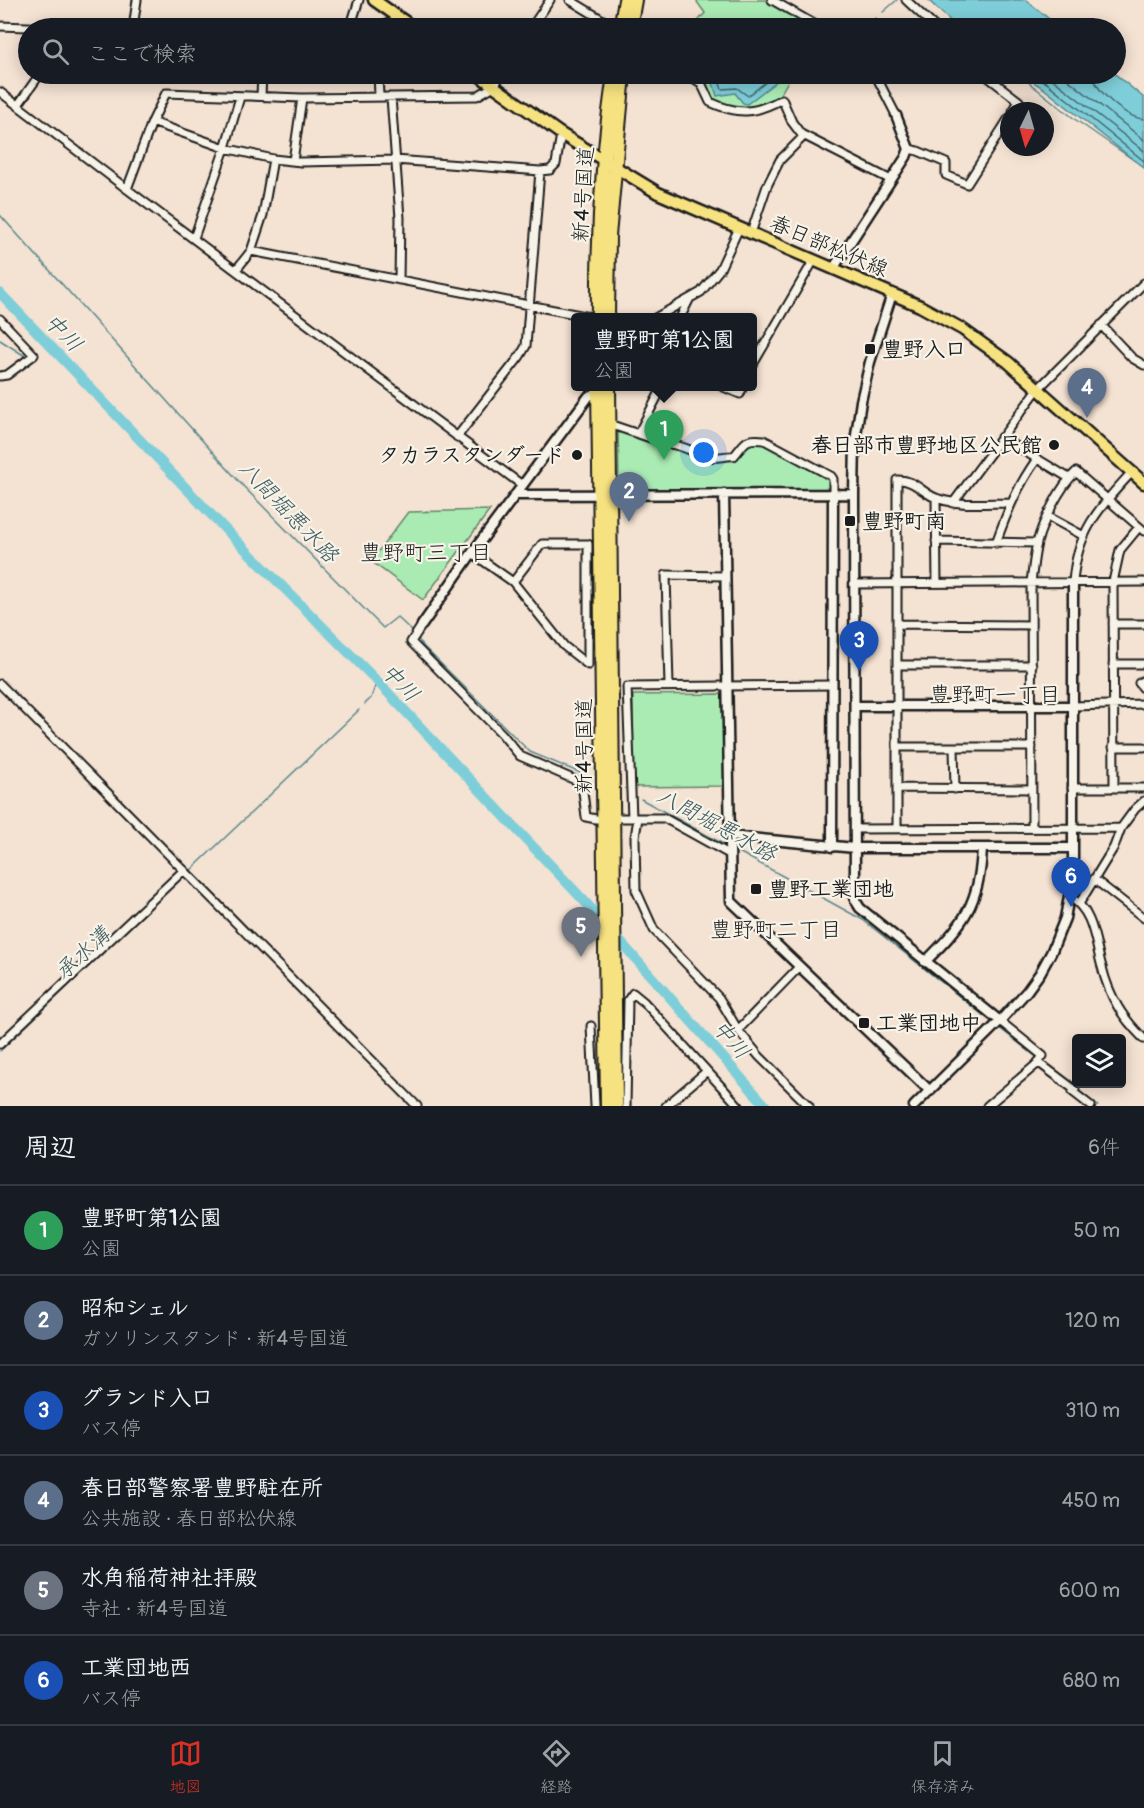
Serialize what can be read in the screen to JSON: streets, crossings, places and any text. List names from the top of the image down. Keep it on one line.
{"streets":{"highway":["新4号国道"],"main road":["春日部松伏線"]},"crossings":[["新4号国道","春日部松伏線"]],"districts":["豊野町三丁目","豊野町一丁目","豊野町二丁目"],"water":["中川","八間堀悪水路","承水溝"],"places":{"transit":["豊野入口","豊野町南","豊野工業団地","工業団地中"],"other":["春日部市豊野地区公民館","タカラスタンダード"]},"north":"bottom","page":{"search":"ここで検索","popup":["豊野町第1公園","公園"],"pins":["4","1","2","3","6","5"],"heading":["周辺","6件"],"list":[{"mark":"1","name":"豊野町第1公園","note":"公園","value":"50 m"},{"mark":"2","name":"昭和シェル","note":"ガソリンスタンド · 新4号国道","value":"120 m"},{"mark":"3","name":"グランド入口","note":"バス停","value":"310 m"},{"mark":"4","name":"春日部警察署豊野駐在所","note":"公共施設 · 春日部松伏線","value":"450 m"},{"mark":"5","name":"水角稲荷神社拝殿","note":"寺社 · 新4号国道","value":"600 m"},{"mark":"6","name":"工業団地西","note":"バス停","value":"680 m"}],"nav":["地図","経路","保存済み"]}}
